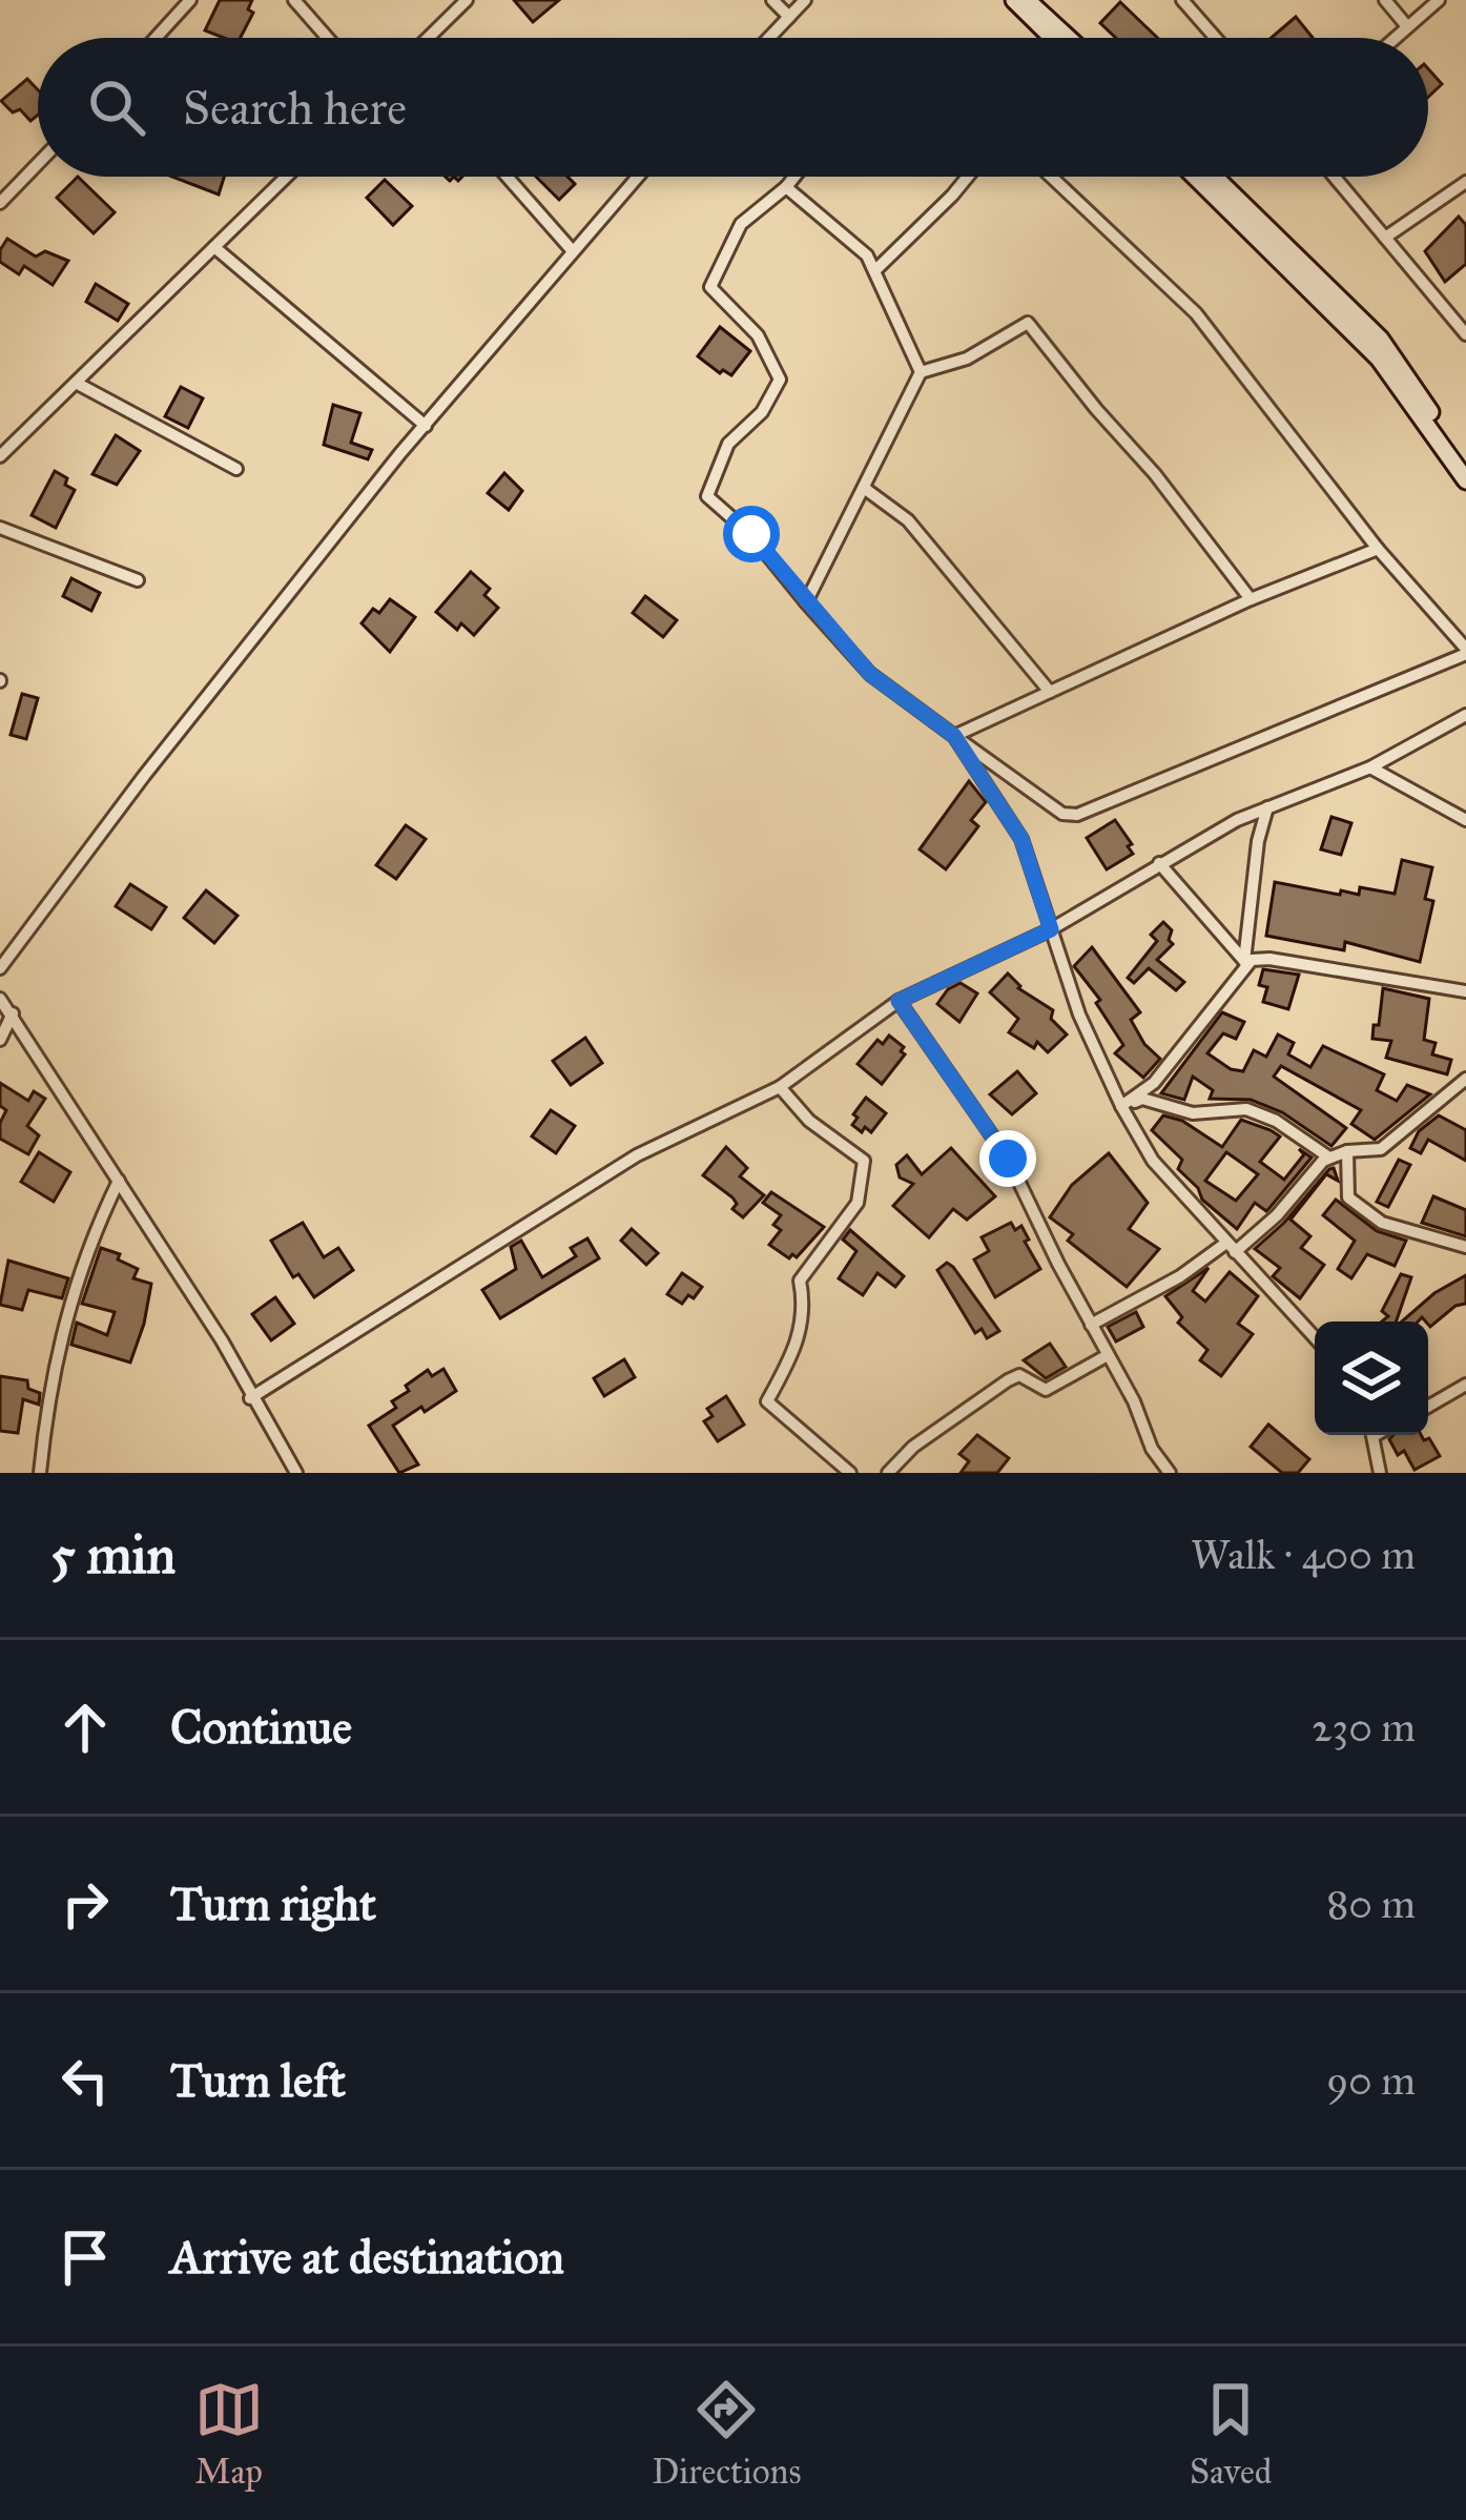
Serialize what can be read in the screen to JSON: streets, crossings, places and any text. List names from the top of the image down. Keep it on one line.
{"page":{"search":"Search here","heading":["5 min","Walk · 400 m"],"list":[["Continue","230 m"],["Turn right","80 m"],["Turn left","90 m"],"Arrive at destination"],"nav":["Map","Directions","Saved"]}}
